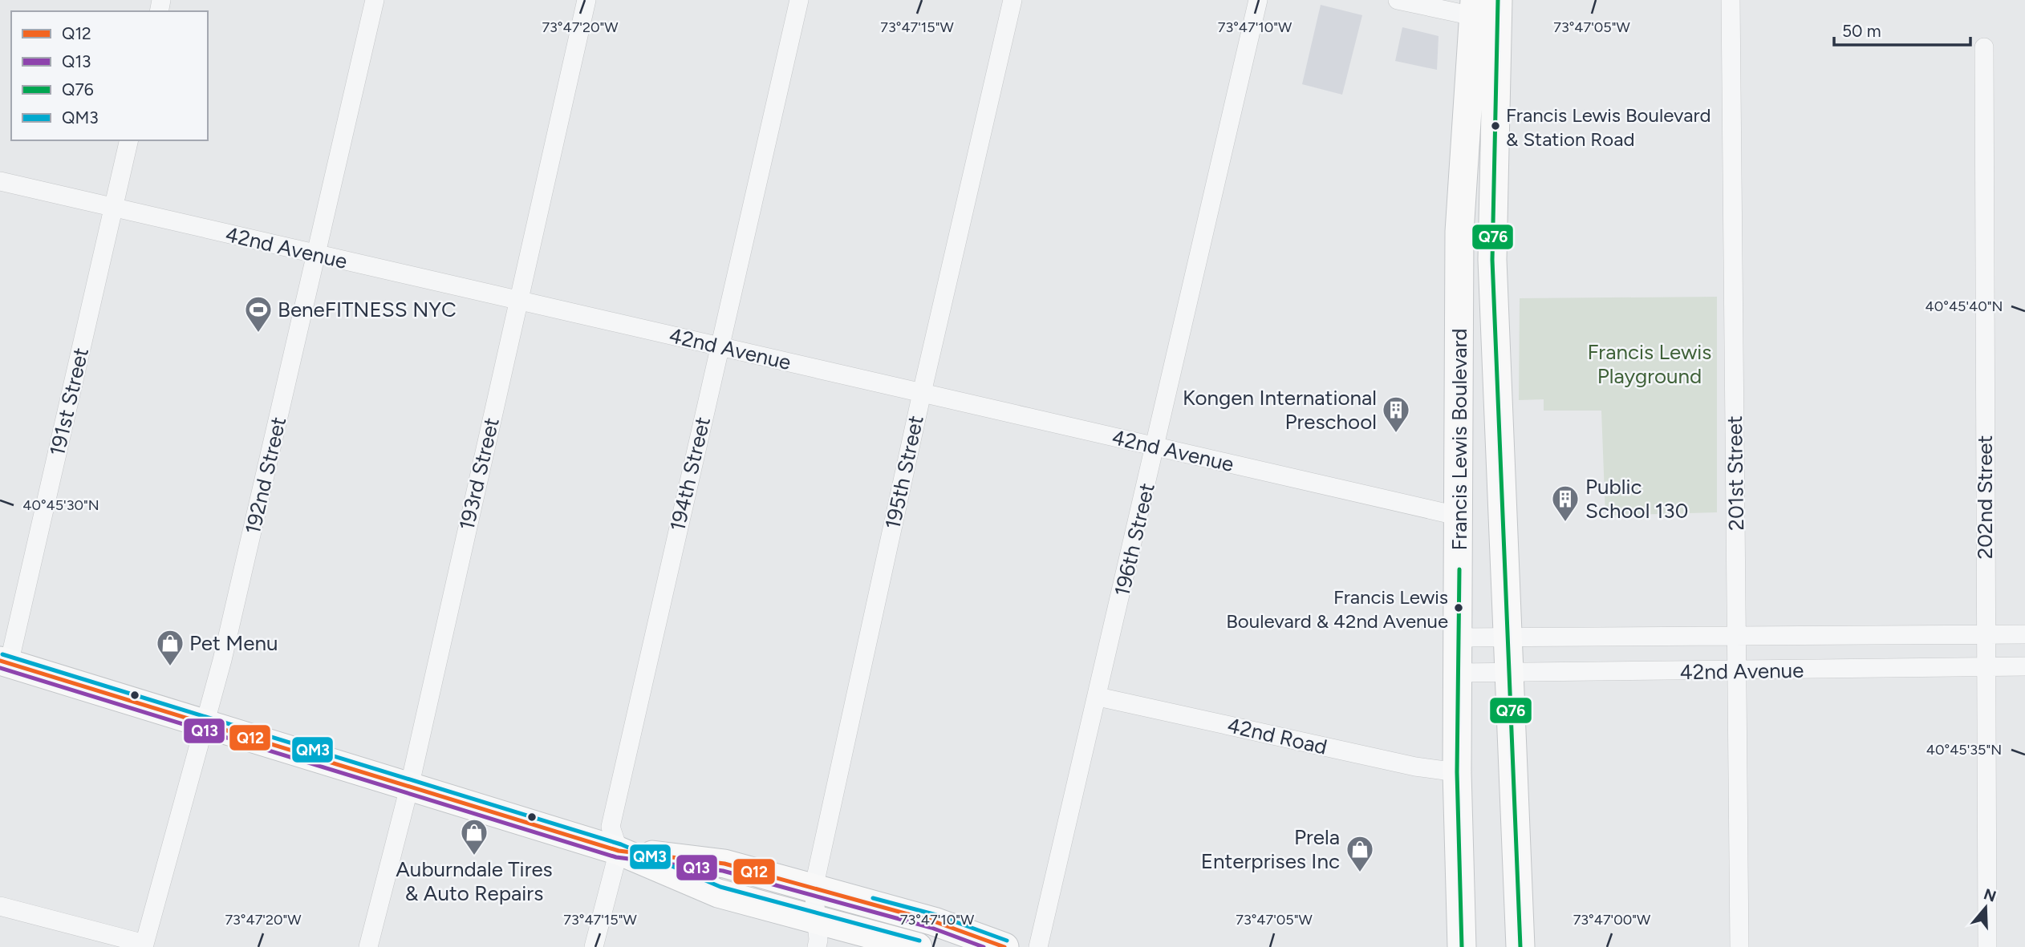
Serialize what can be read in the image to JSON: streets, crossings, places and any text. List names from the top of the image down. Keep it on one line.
{"streets":{"main road":["Francis Lewis Boulevard"],"street":["42nd Avenue","191st Street","195th Street","201st Street","193rd Street","194th Street","192nd Street","202nd Street","196th Street","42nd Road"]},"crossings":[["42nd Avenue","191st Street"],["42nd Avenue","Francis Lewis Boulevard"],["42nd Avenue","195th Street"],["42nd Avenue","201st Street"],["42nd Avenue","193rd Street"],["42nd Avenue","194th Street"],["42nd Avenue","192nd Street"],["42nd Avenue","202nd Street"],["42nd Avenue","196th Street"],["Francis Lewis Boulevard","42nd Road"],["196th Street","42nd Road"]],"parks":["Francis Lewis Playground"],"places":{"other":["Francis Lewis Boulevard & Station Road","Francis Lewis Boulevard & 42nd Avenue"],"sports":["BeneFITNESS NYC"],"building":["Kongen International Preschool","Public School 130"],"shop":["Pet Menu","Auburndale Tires & Auto Repairs","Prela Enterprises Inc"]},"lines":["transit line Q76","transit line QM3","transit line Q12","transit line Q13"],"legend":["Q12","Q13","Q76","QM3"],"scale_bar":"50 m","north":"top","coordinates":["73°47'15\"W","73°47'10\"W","73°47'05\"W","73°47'20\"W","40°45'40\"N","40°45'30\"N","40°45'35\"N","73°47'00\"W"]}
